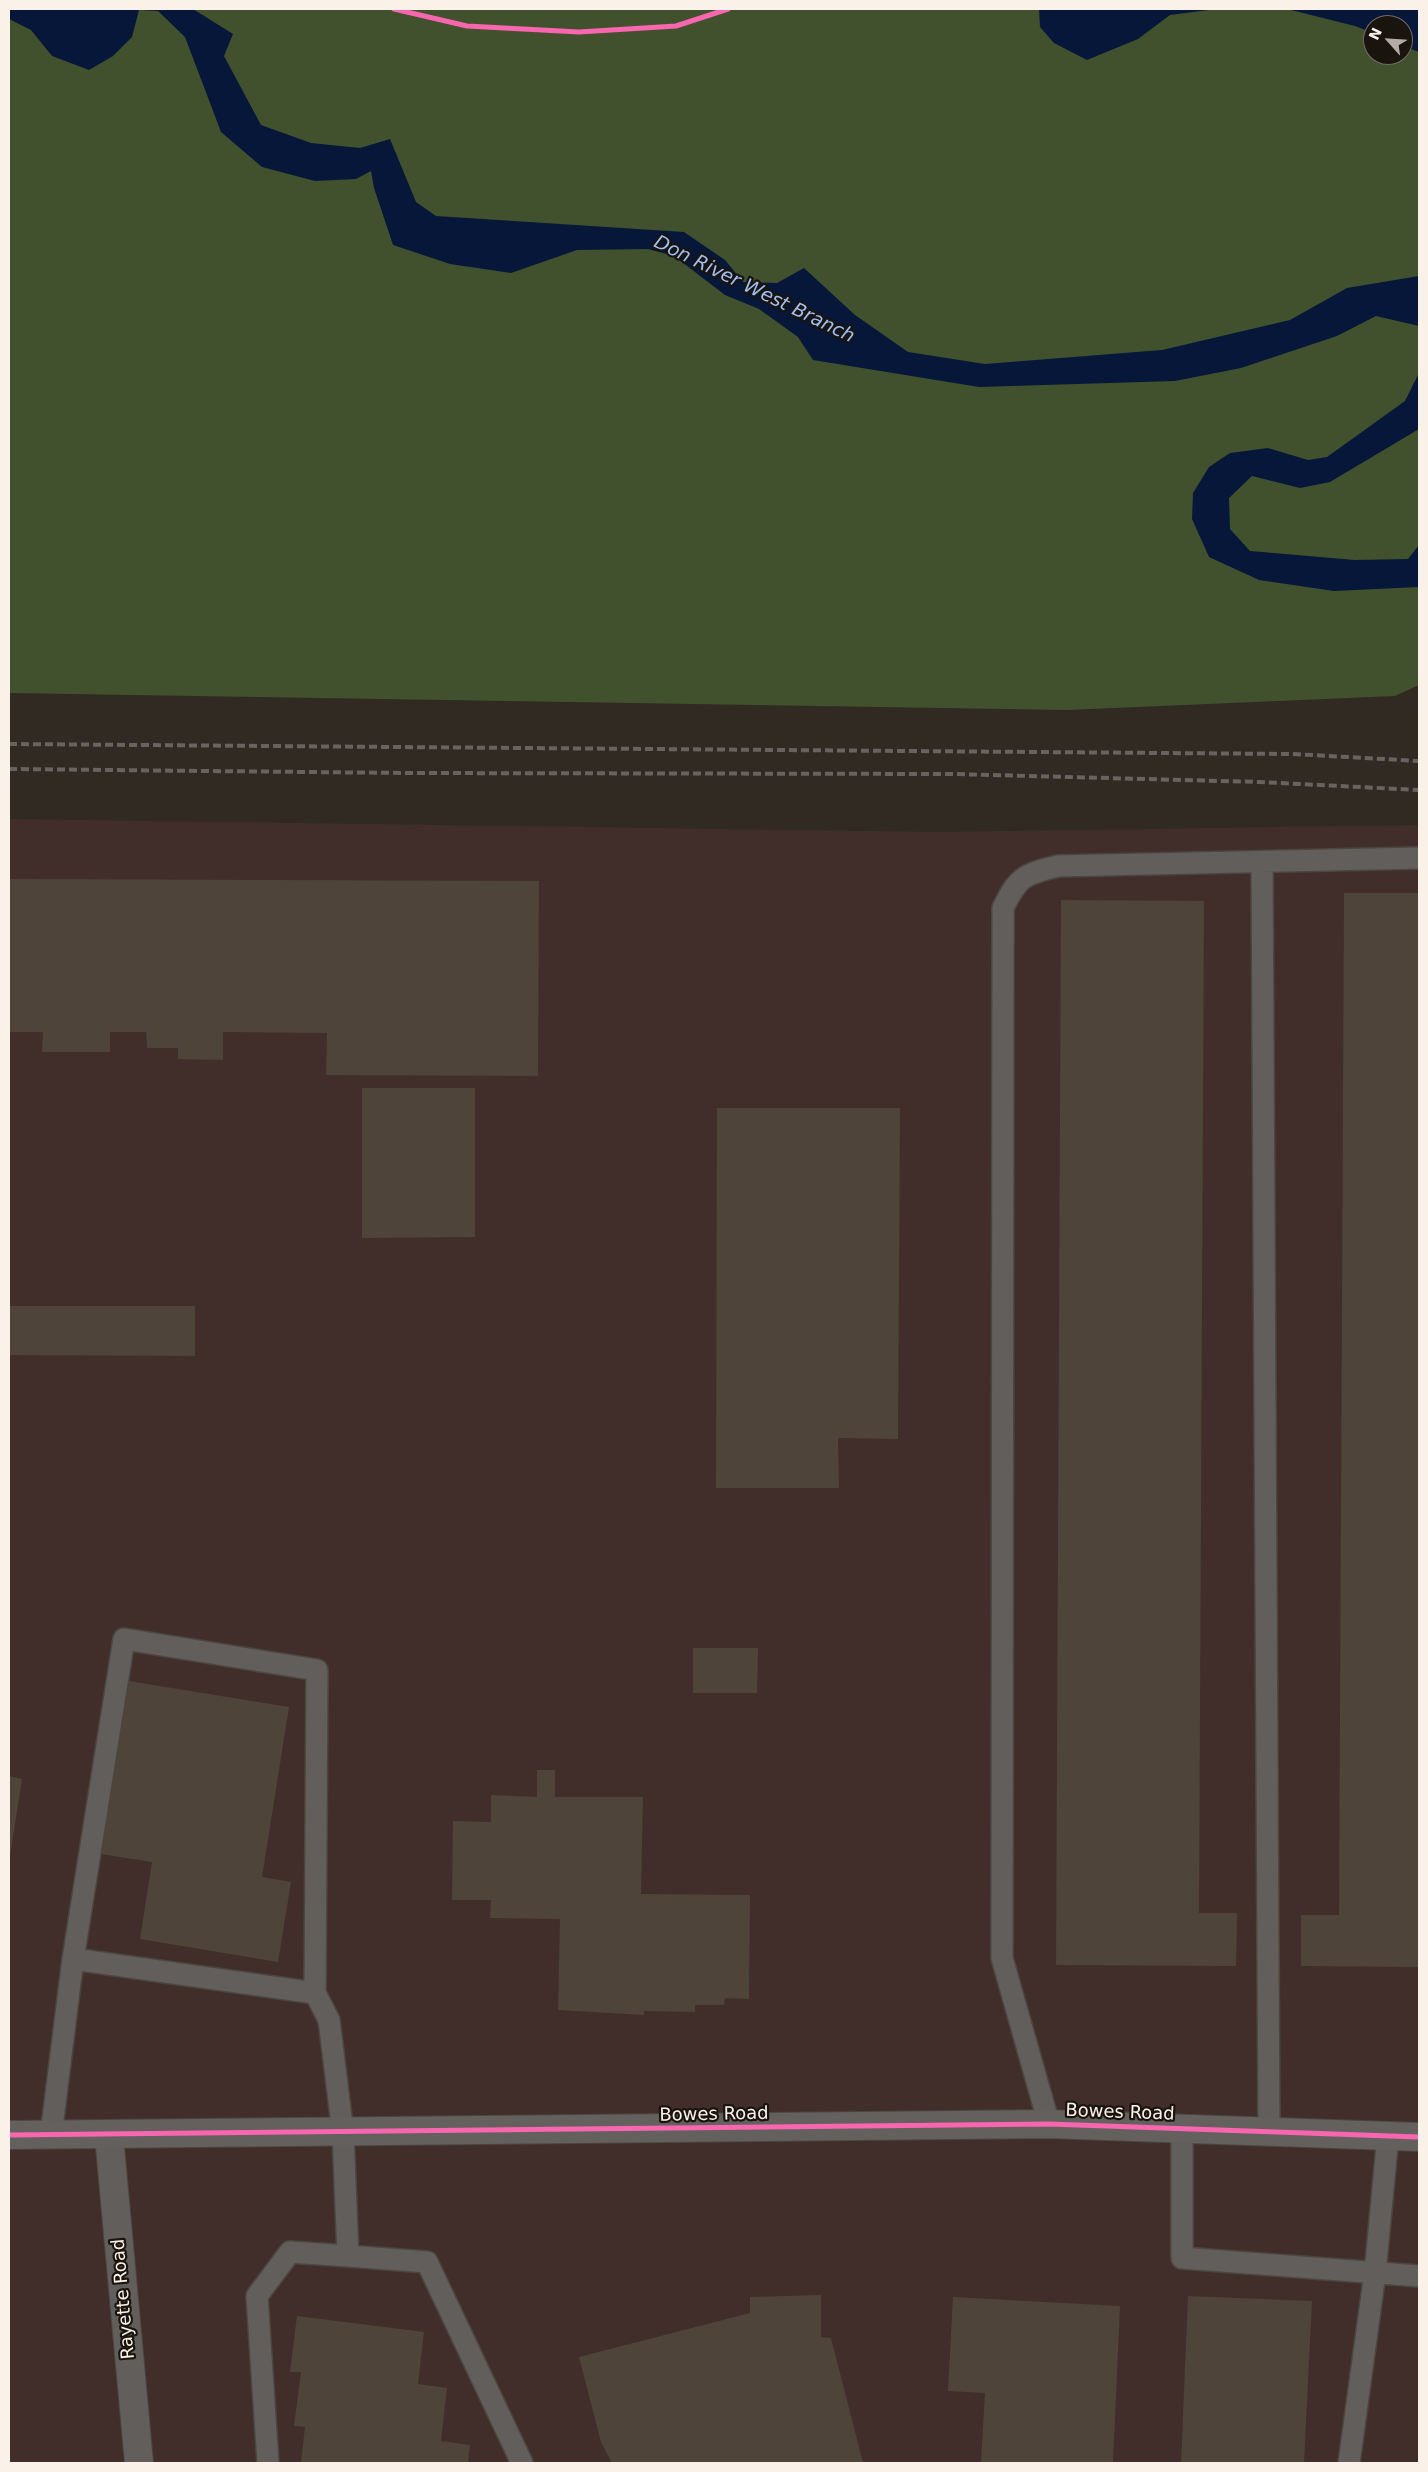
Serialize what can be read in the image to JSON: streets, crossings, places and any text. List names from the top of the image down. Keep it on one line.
{"streets":{"street":["Bowes Road","Rayette Road"]},"crossings":[["Bowes Road","Rayette Road"]],"water":["Don River West Branch"],"north":"top left"}
